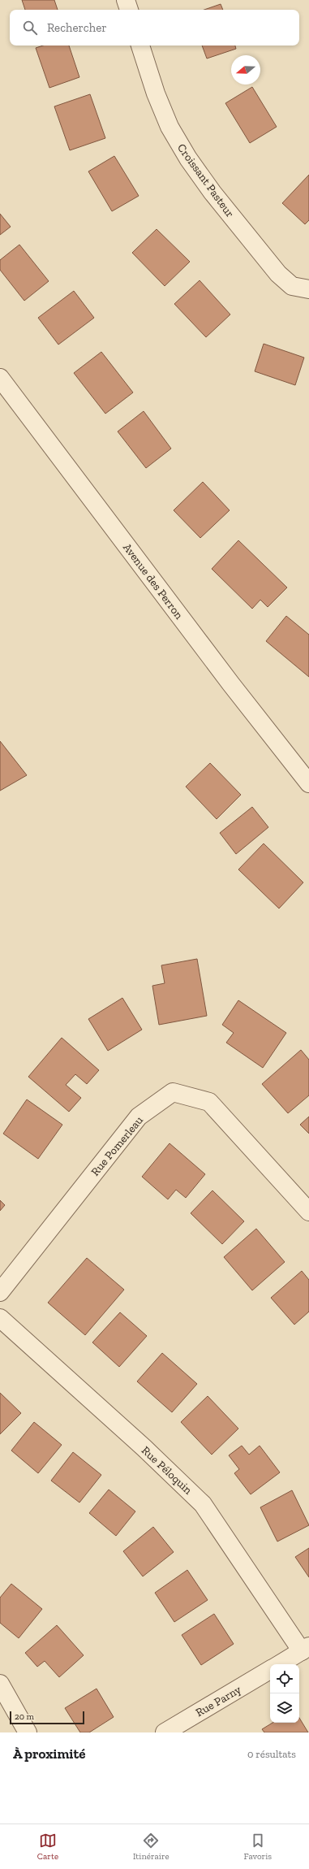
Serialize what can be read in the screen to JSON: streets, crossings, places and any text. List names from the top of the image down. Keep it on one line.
{"streets":{"street":["Croissant Pasteur","Avenue des Perron","Rue Pomerleau","Rue Péloquin","Rue Parny"]},"scale_bar":"20 m","north":"left","page":{"search":"Rechercher","scale":"20 m","heading":["À proximité","0 résultats"],"nav":["Carte","Itinéraire","Favoris"]}}
